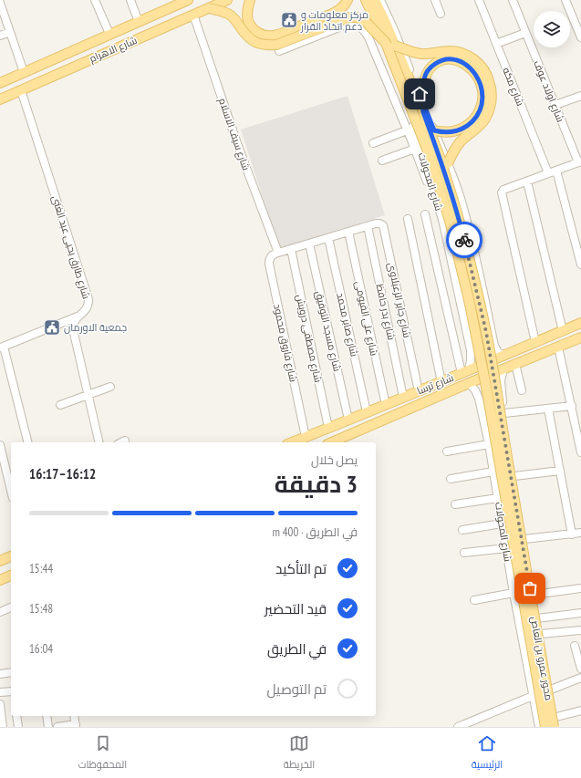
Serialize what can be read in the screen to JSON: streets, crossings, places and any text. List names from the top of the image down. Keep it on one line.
{"streets":{"main road":["شارع الاهرام","شارع ترسا","محور عمرو بن العاص"],"street":["شارع مكه","شارع اولاد عوف","شارع سيف الاسلام","شارع المحولات","شارع طارق يحيى عبد الغنى","شارع جابر الزعبلاوى","شارع بدر حافظ","شارع على الفيومى","شارع صابر محمد","شارع مسجد التوفيق","شارع مصطفى درويش","شارع فاروق محمود"]},"crossings":[["شارع الاهرام","شارع سيف الاسلام"],["شارع الاهرام","شارع طارق يحيى عبد الغنى"],["شارع سيف الاسلام","شارع فاروق محمود"],["شارع المحولات","شارع ترسا"],["شارع جابر الزعبلاوى","شارع بدر حافظ"],["شارع جابر الزعبلاوى","شارع ترسا"],["شارع بدر حافظ","شارع ترسا"],["شارع على الفيومى","شارع ترسا"],["شارع صابر محمد","شارع ترسا"],["شارع مسجد التوفيق","شارع ترسا"],["شارع مصطفى درويش","شارع ترسا"],["شارع فاروق محمود","شارع ترسا"]],"places":{"public building":["مركز معلومات و دعم اتخاذ القرار","جمعية الاورمان"]},"page":{"heading":["3 دقيقة","يصل خلال","16:12–16:17"],"bar":"في الطريق · 400 m","list":[["تم التأكيد","15:44"],["قيد التحضير","15:48"],["في الطريق","16:04"],"تم التوصيل"],"tabs":["الرئيسية","الخريطة","المحفوظات"]}}
